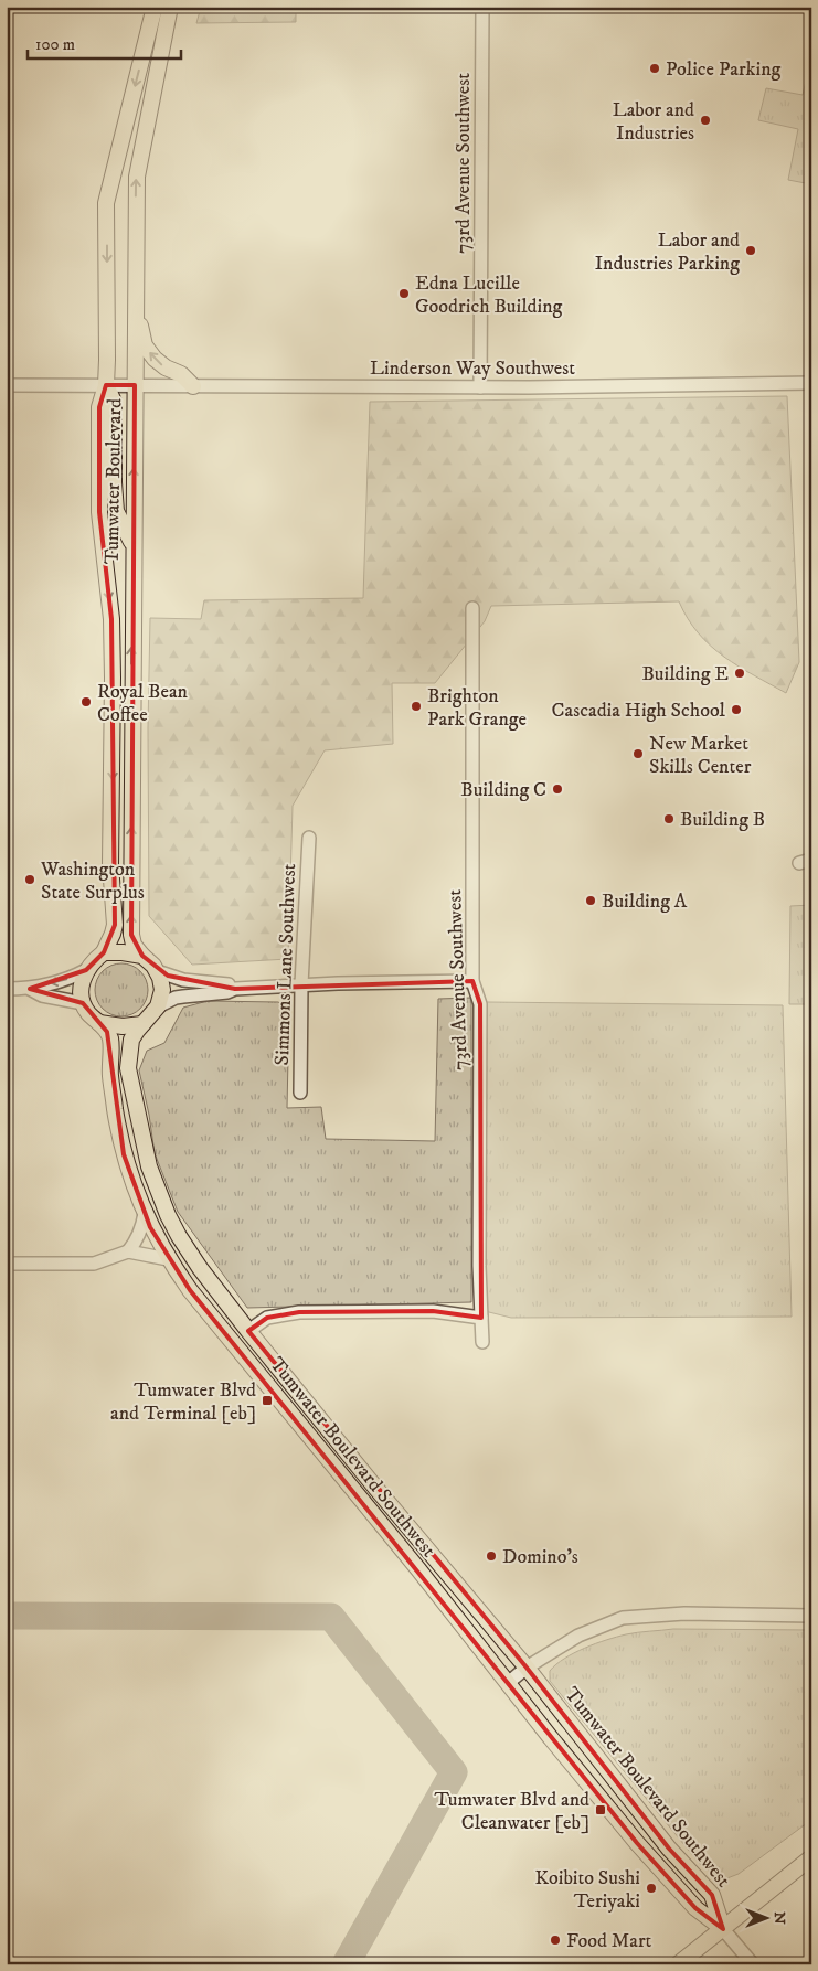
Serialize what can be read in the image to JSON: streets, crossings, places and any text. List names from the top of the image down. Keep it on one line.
{"streets":{"main road":["Tumwater Boulevard","Tumwater Boulevard Southwest"],"street":["73rd Avenue Southwest","Linderson Way Southwest","Simmons Lane Southwest"]},"crossings":[["73rd Avenue Southwest","Linderson Way Southwest"],["Linderson Way Southwest","Tumwater Boulevard"],["Tumwater Boulevard","Tumwater Boulevard Southwest"]],"places":{"other":["Police Parking","Labor and Industries","Labor and Industries Parking","Edna Lucille Goodrich Building","Building E","Royal Bean Coffee","Brighton Park Grange","Cascadia High School","New Market Skills Center","Building C","Building B","Washington State Surplus","Building A","Domino's","Koibito Sushi Teriyaki","Food Mart"],"transit":["Tumwater Blvd and Terminal [eb]","Tumwater Blvd and Cleanwater [eb]"]},"scale_bar":"100 m","north":"right"}
